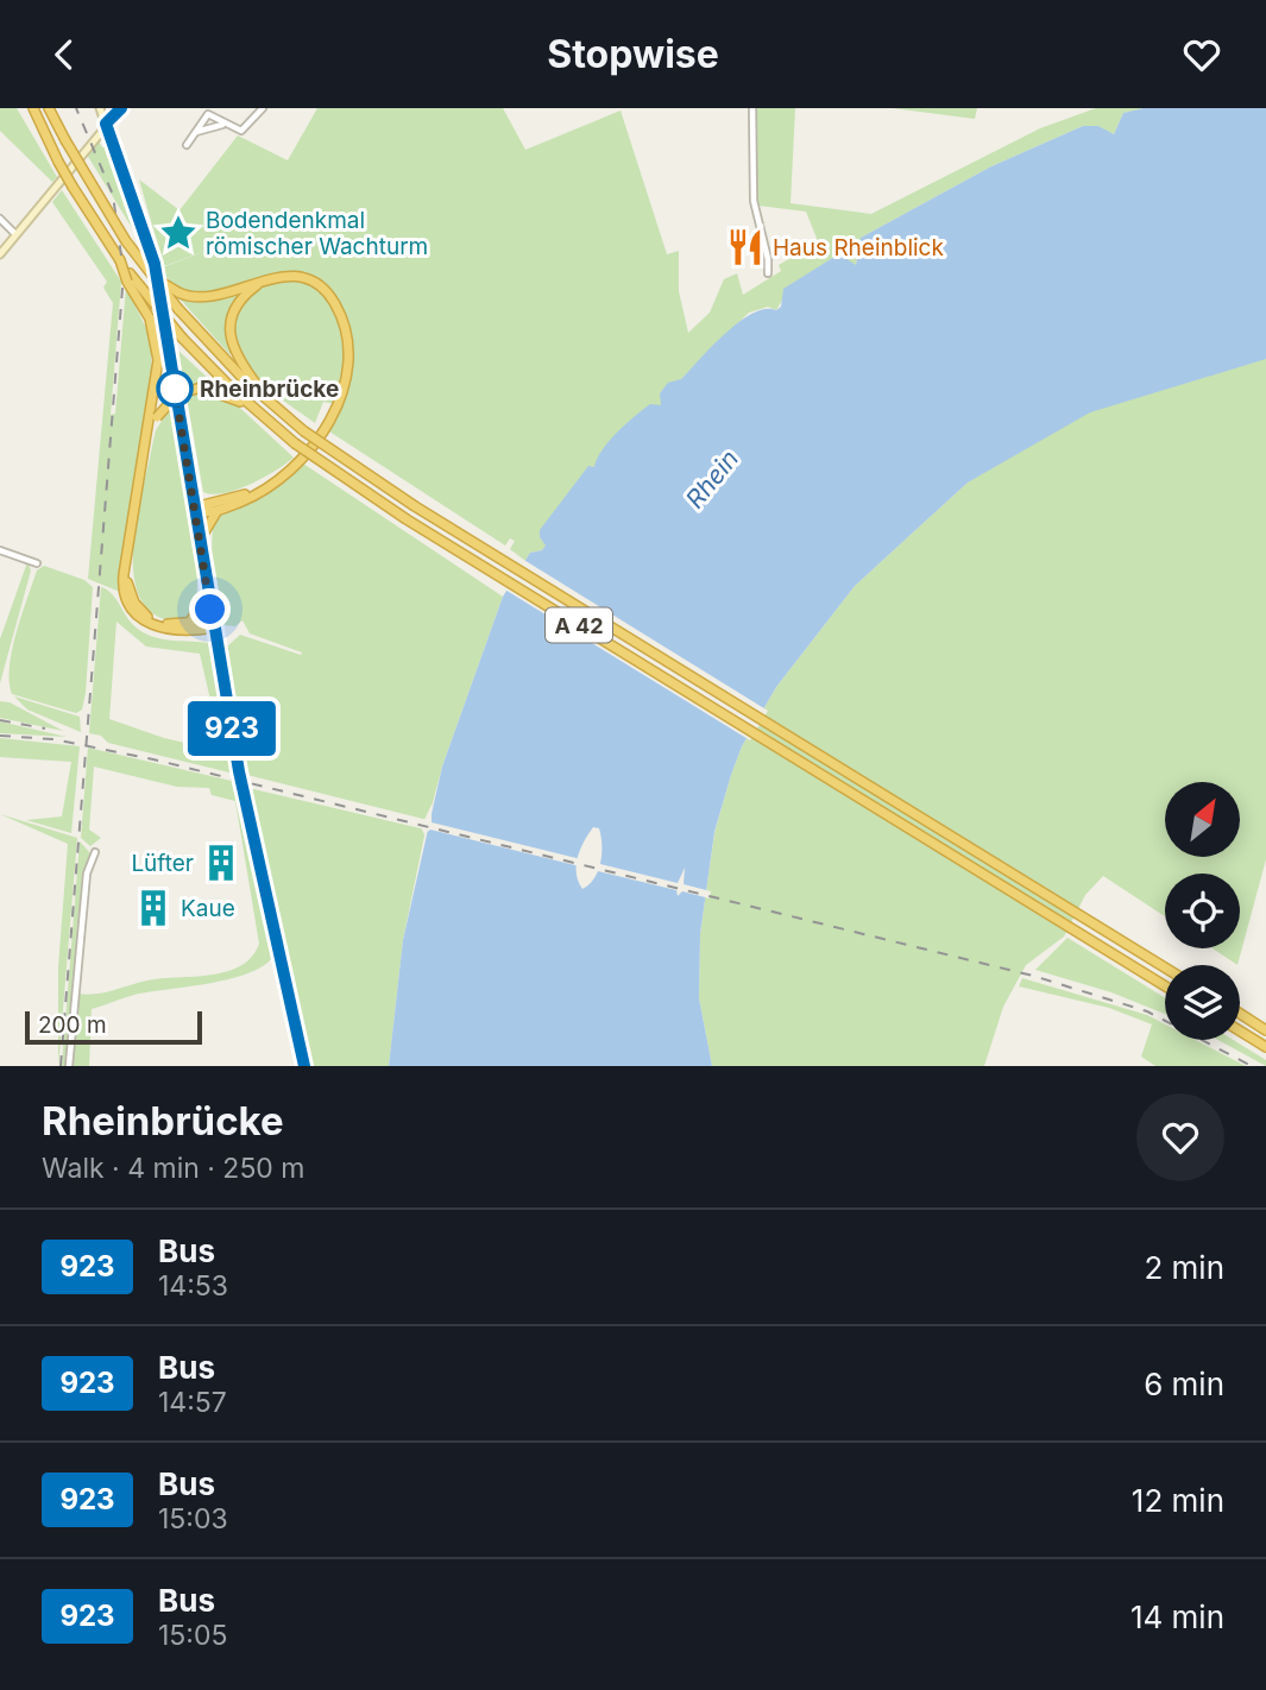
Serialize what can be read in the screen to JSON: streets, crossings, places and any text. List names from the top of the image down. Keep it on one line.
{"streets":{"highway":["A 42"]},"water":["Rhein"],"places":{"place":["Bodendenkmal römischer Wachturm"],"restaurant":["Haus Rheinblick"],"other":["Rheinbrücke"],"building":["Lüfter","Kaue"]},"lines":["bus line 923"],"scale_bar":"200 m","north":"top right","page":{"header":"Stopwise","on_map":"923","scale":"200 m","heading":["Rheinbrücke","Walk · 4 min · 250 m"],"list":[{"mark":"923","name":"Bus","note":"14:53","value":"2 min"},{"mark":"923","name":"Bus","note":"14:57","value":"6 min"},{"mark":"923","name":"Bus","note":"15:03","value":"12 min"},{"mark":"923","name":"Bus","note":"15:05","value":"14 min"}]}}
